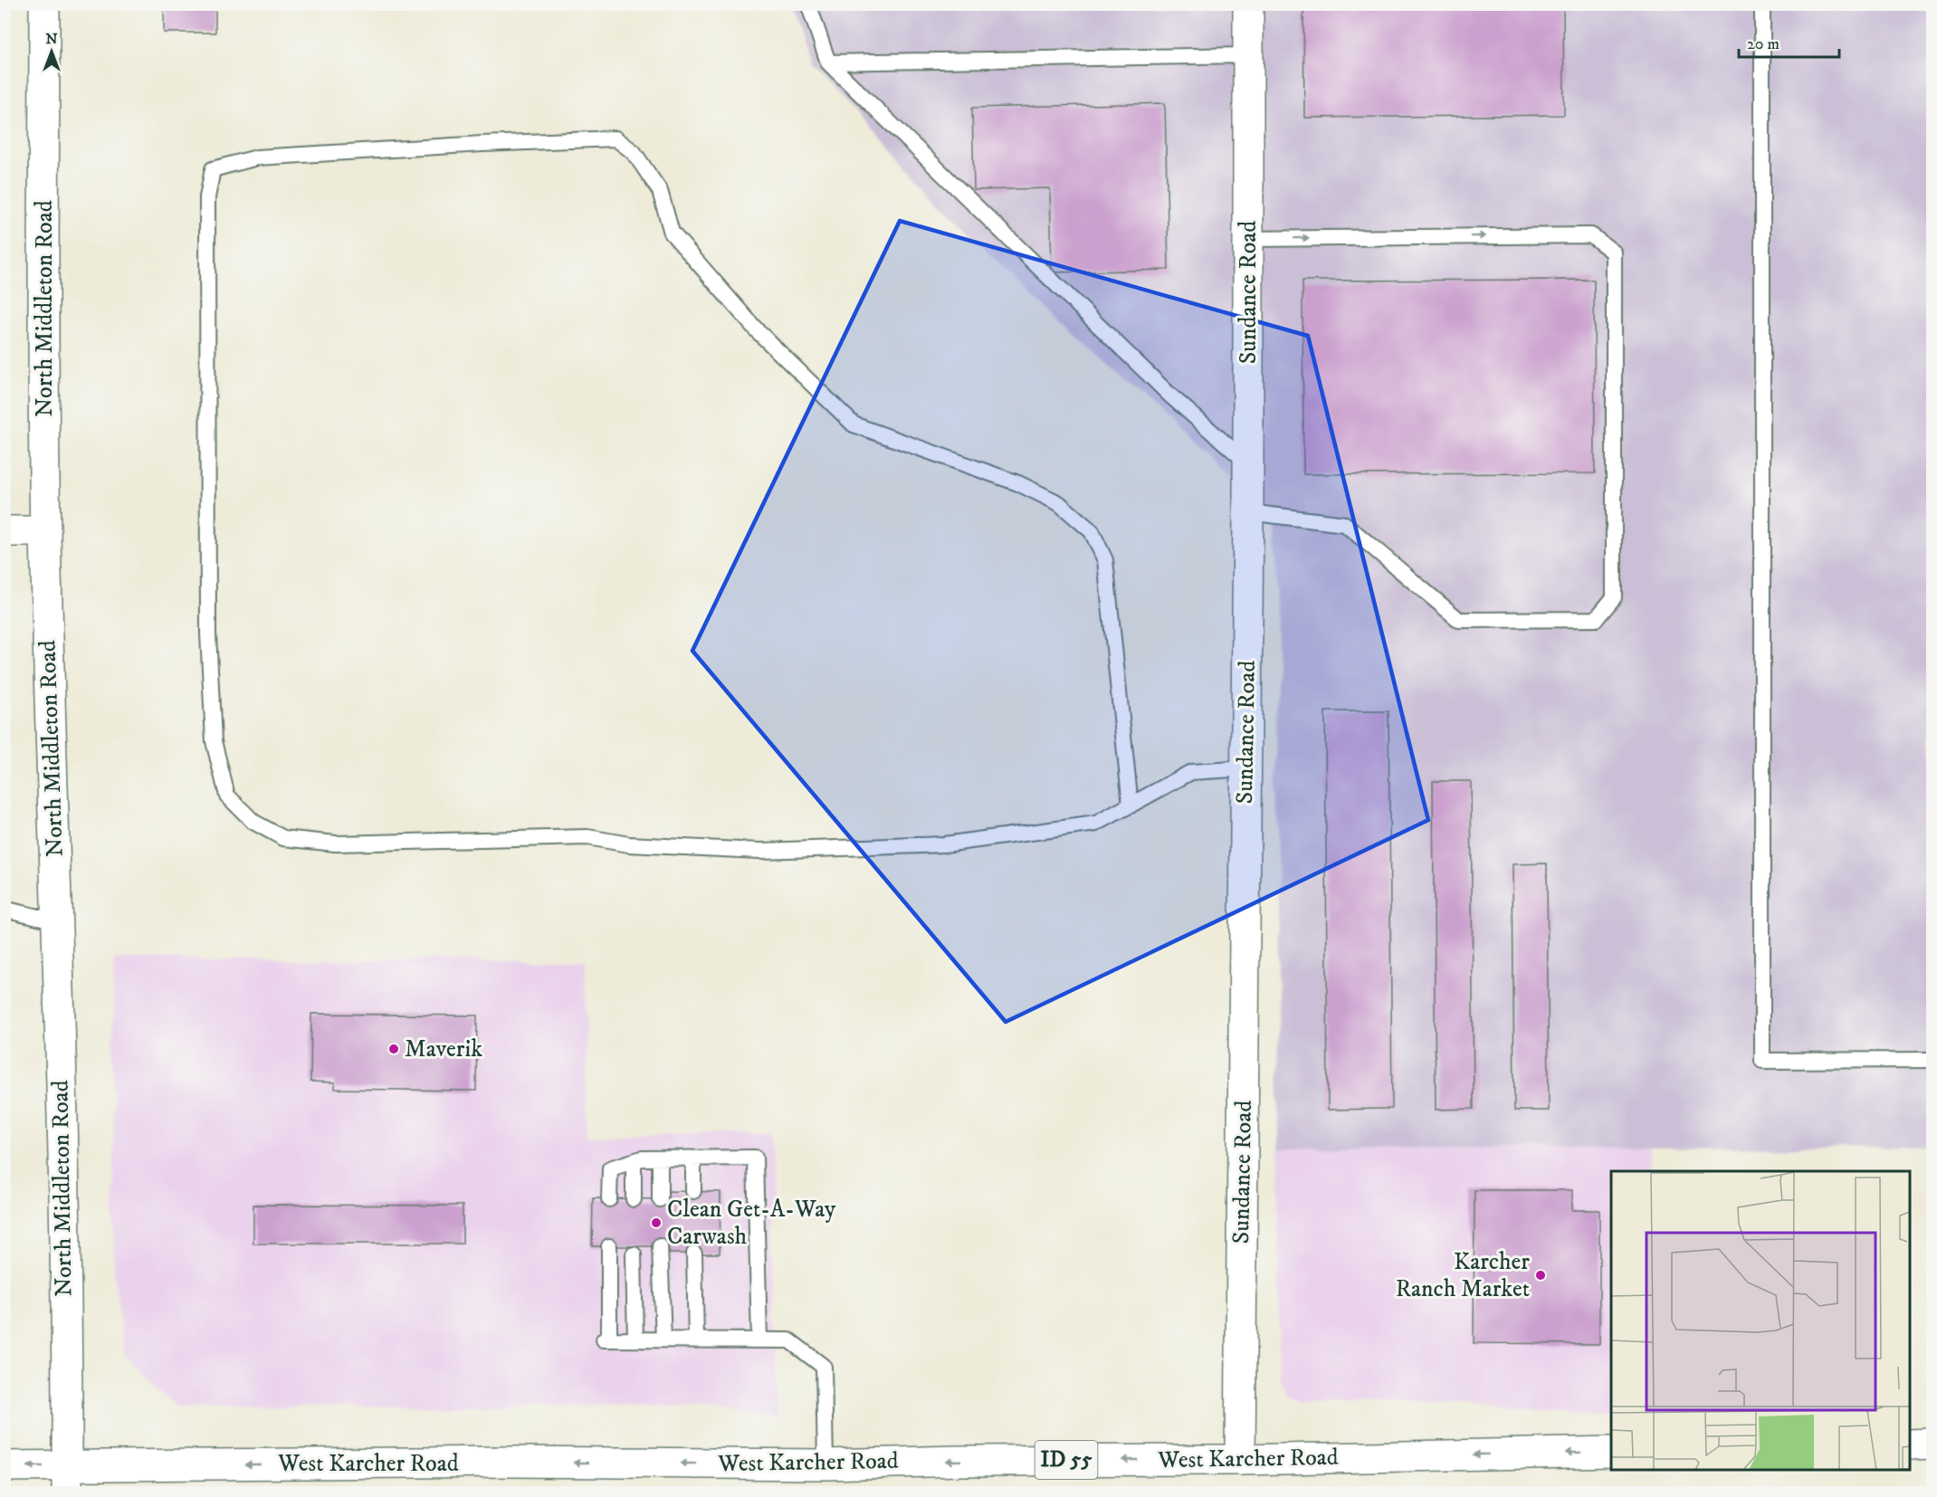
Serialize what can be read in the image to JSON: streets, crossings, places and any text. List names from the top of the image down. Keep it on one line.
{"streets":{"main road":["Sundance Road","North Middleton Road","West Karcher Road","ID 55"]},"crossings":[["Sundance Road","West Karcher Road"],["North Middleton Road","West Karcher Road"]],"one_way":["West Karcher Road"],"places":["Maverik","Clean Get-A-Way Carwash","Karcher Ranch Market"],"scale_bar":"20 m","north":"top"}
